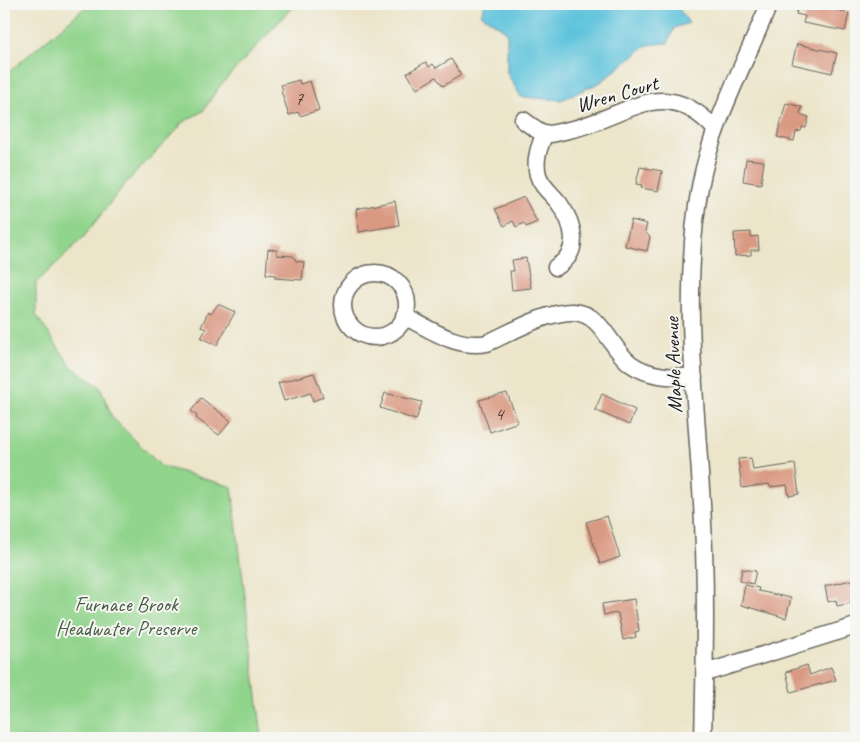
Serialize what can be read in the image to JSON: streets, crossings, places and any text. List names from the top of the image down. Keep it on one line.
{"streets":{"street":["Wren Court","Maple Avenue"]},"crossings":[["Wren Court","Maple Avenue"]],"parks":["Furnace Brook Headwater Preserve"],"house_numbers":["7","4"]}
